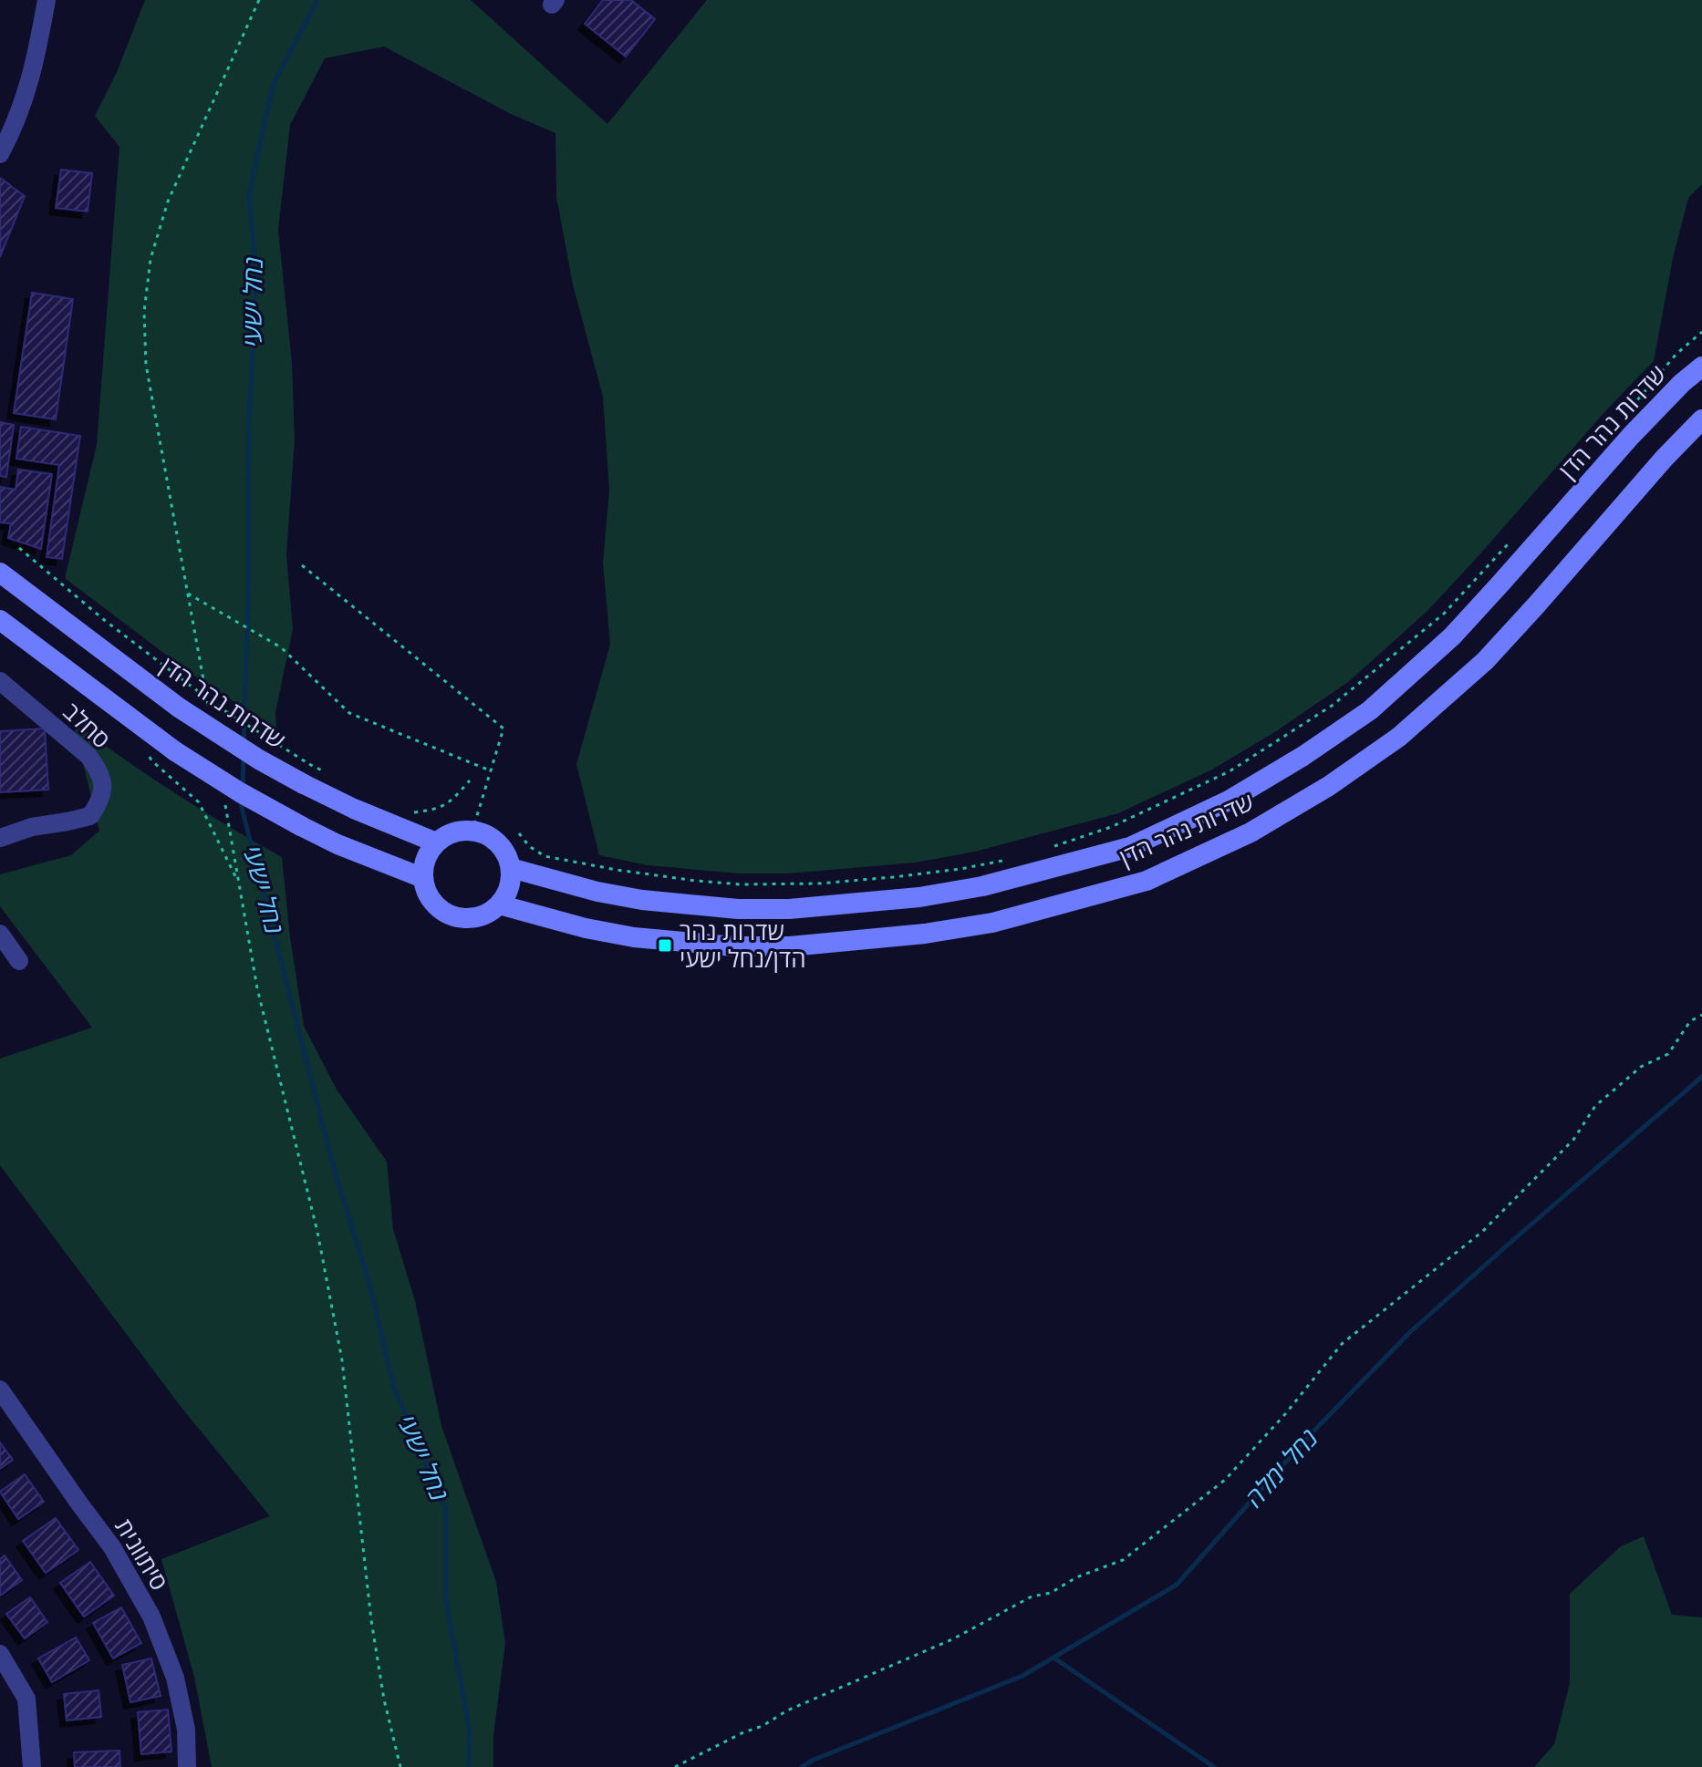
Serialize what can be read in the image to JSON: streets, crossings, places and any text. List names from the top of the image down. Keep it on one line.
{"streets":{"main road":["שדרות נהר הדן"],"street":["סחלב","סיתוונית"]},"water":["נחל ישעי","נחל ימלה"],"places":{"transit":["שדרות נהר הדן/נחל ישעי"]}}
